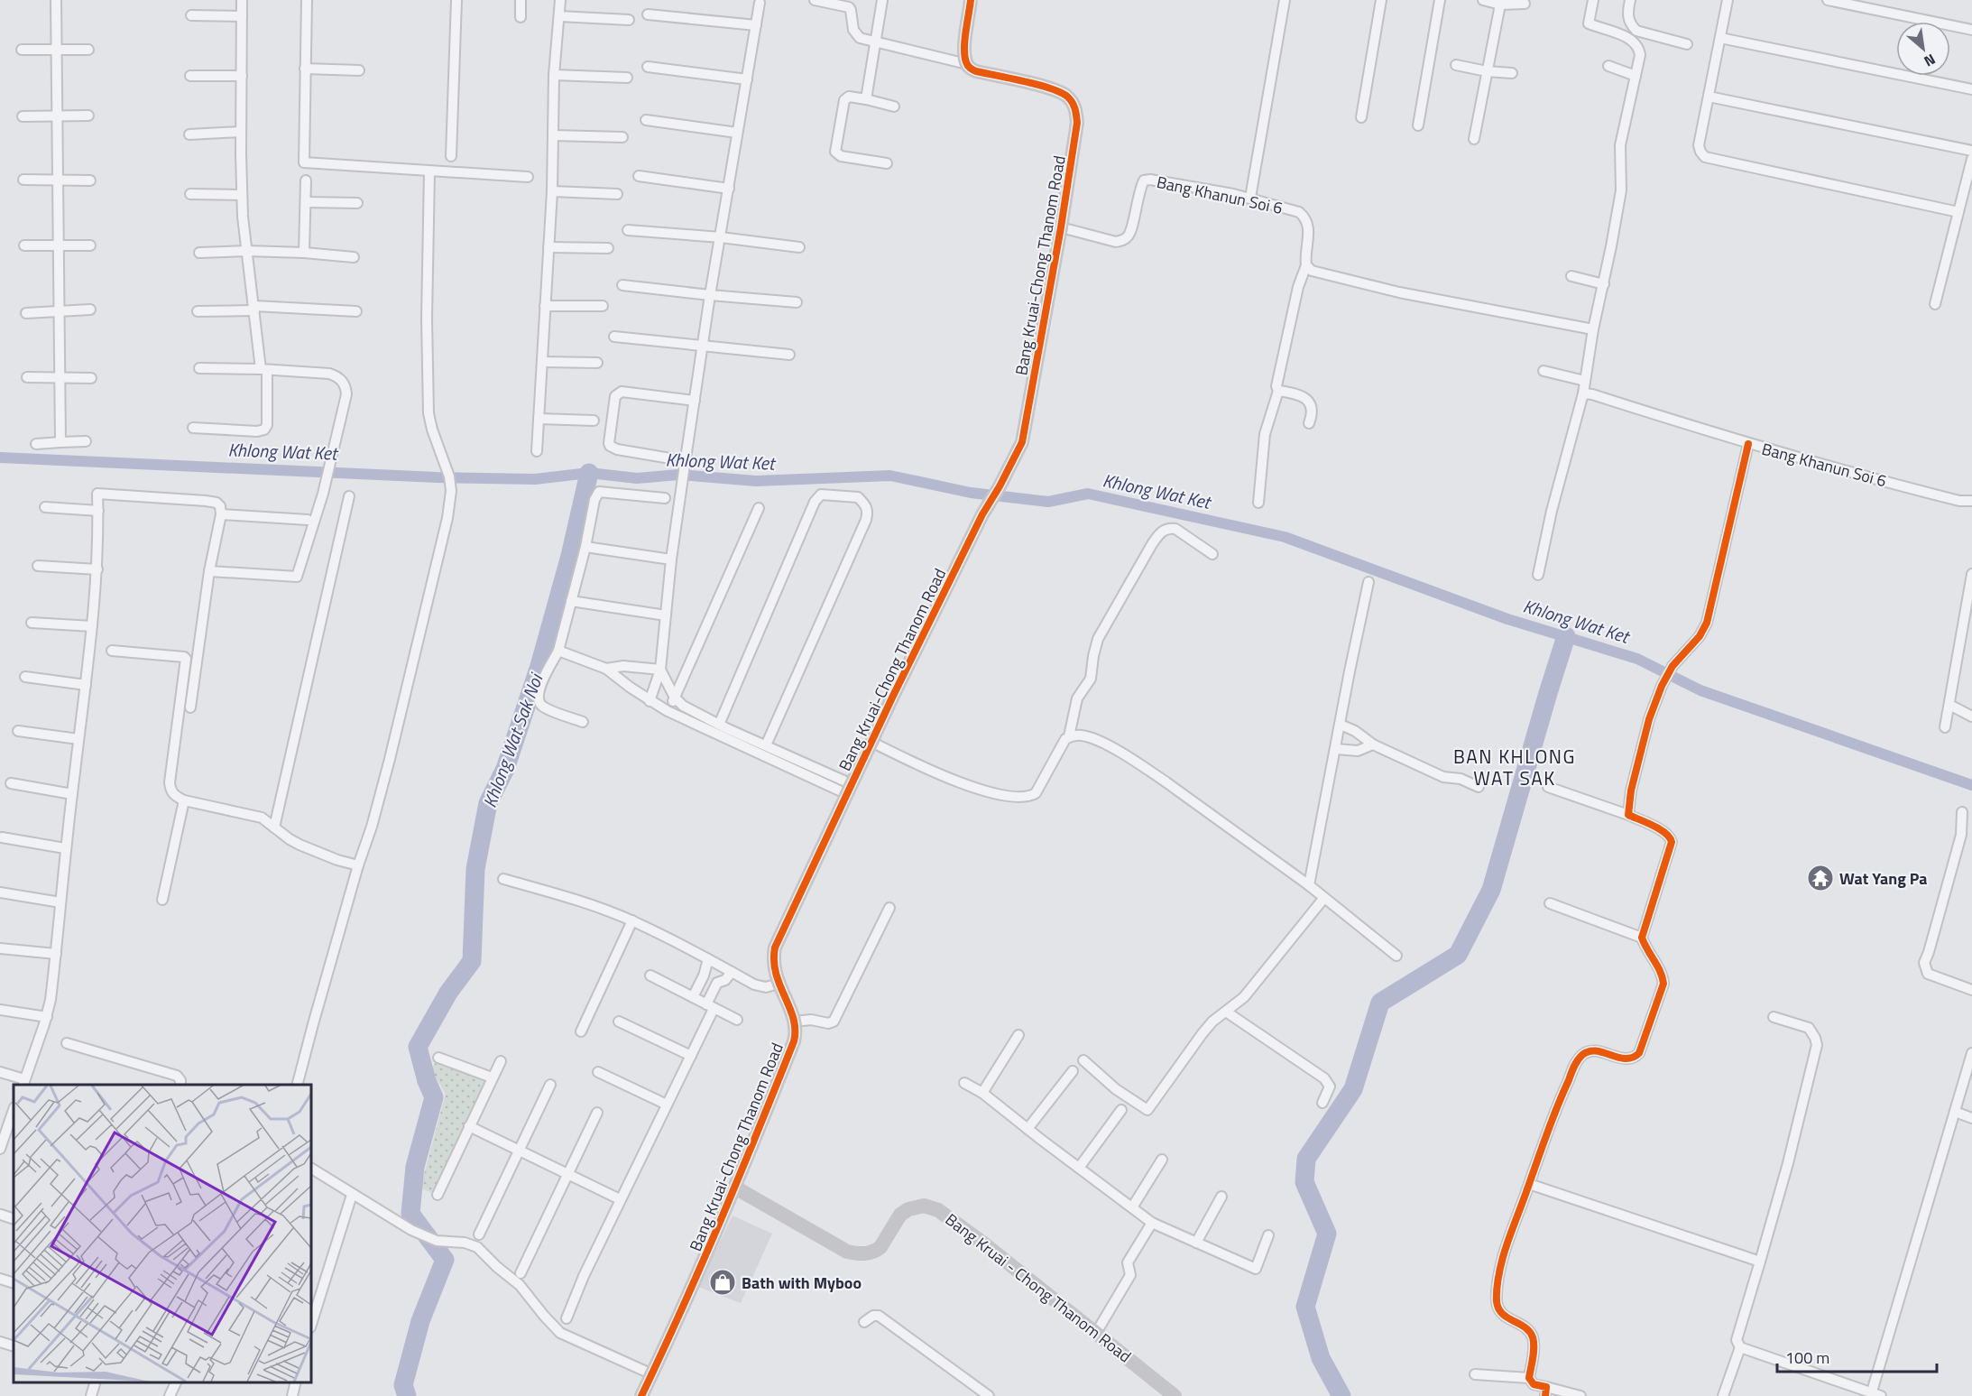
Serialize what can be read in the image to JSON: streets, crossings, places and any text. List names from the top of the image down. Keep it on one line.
{"streets":{"street":["Bang Khanun Soi 6","Bang Kruai-Chong Thanom Road","Bang Kruai - Chong Thanom Road"]},"crossings":[["Bang Khanun Soi 6","Bang Kruai-Chong Thanom Road"],["Bang Kruai-Chong Thanom Road","Bang Kruai - Chong Thanom Road"]],"districts":["BAN KHLONG WAT SAK"],"water":["Khlong Wat Ket","Khlong Wat Sak Noi"],"places":{"temple":["Wat Yang Pa"],"shop":["Bath with Myboo"]},"scale_bar":"100 m","north":"bottom right"}
